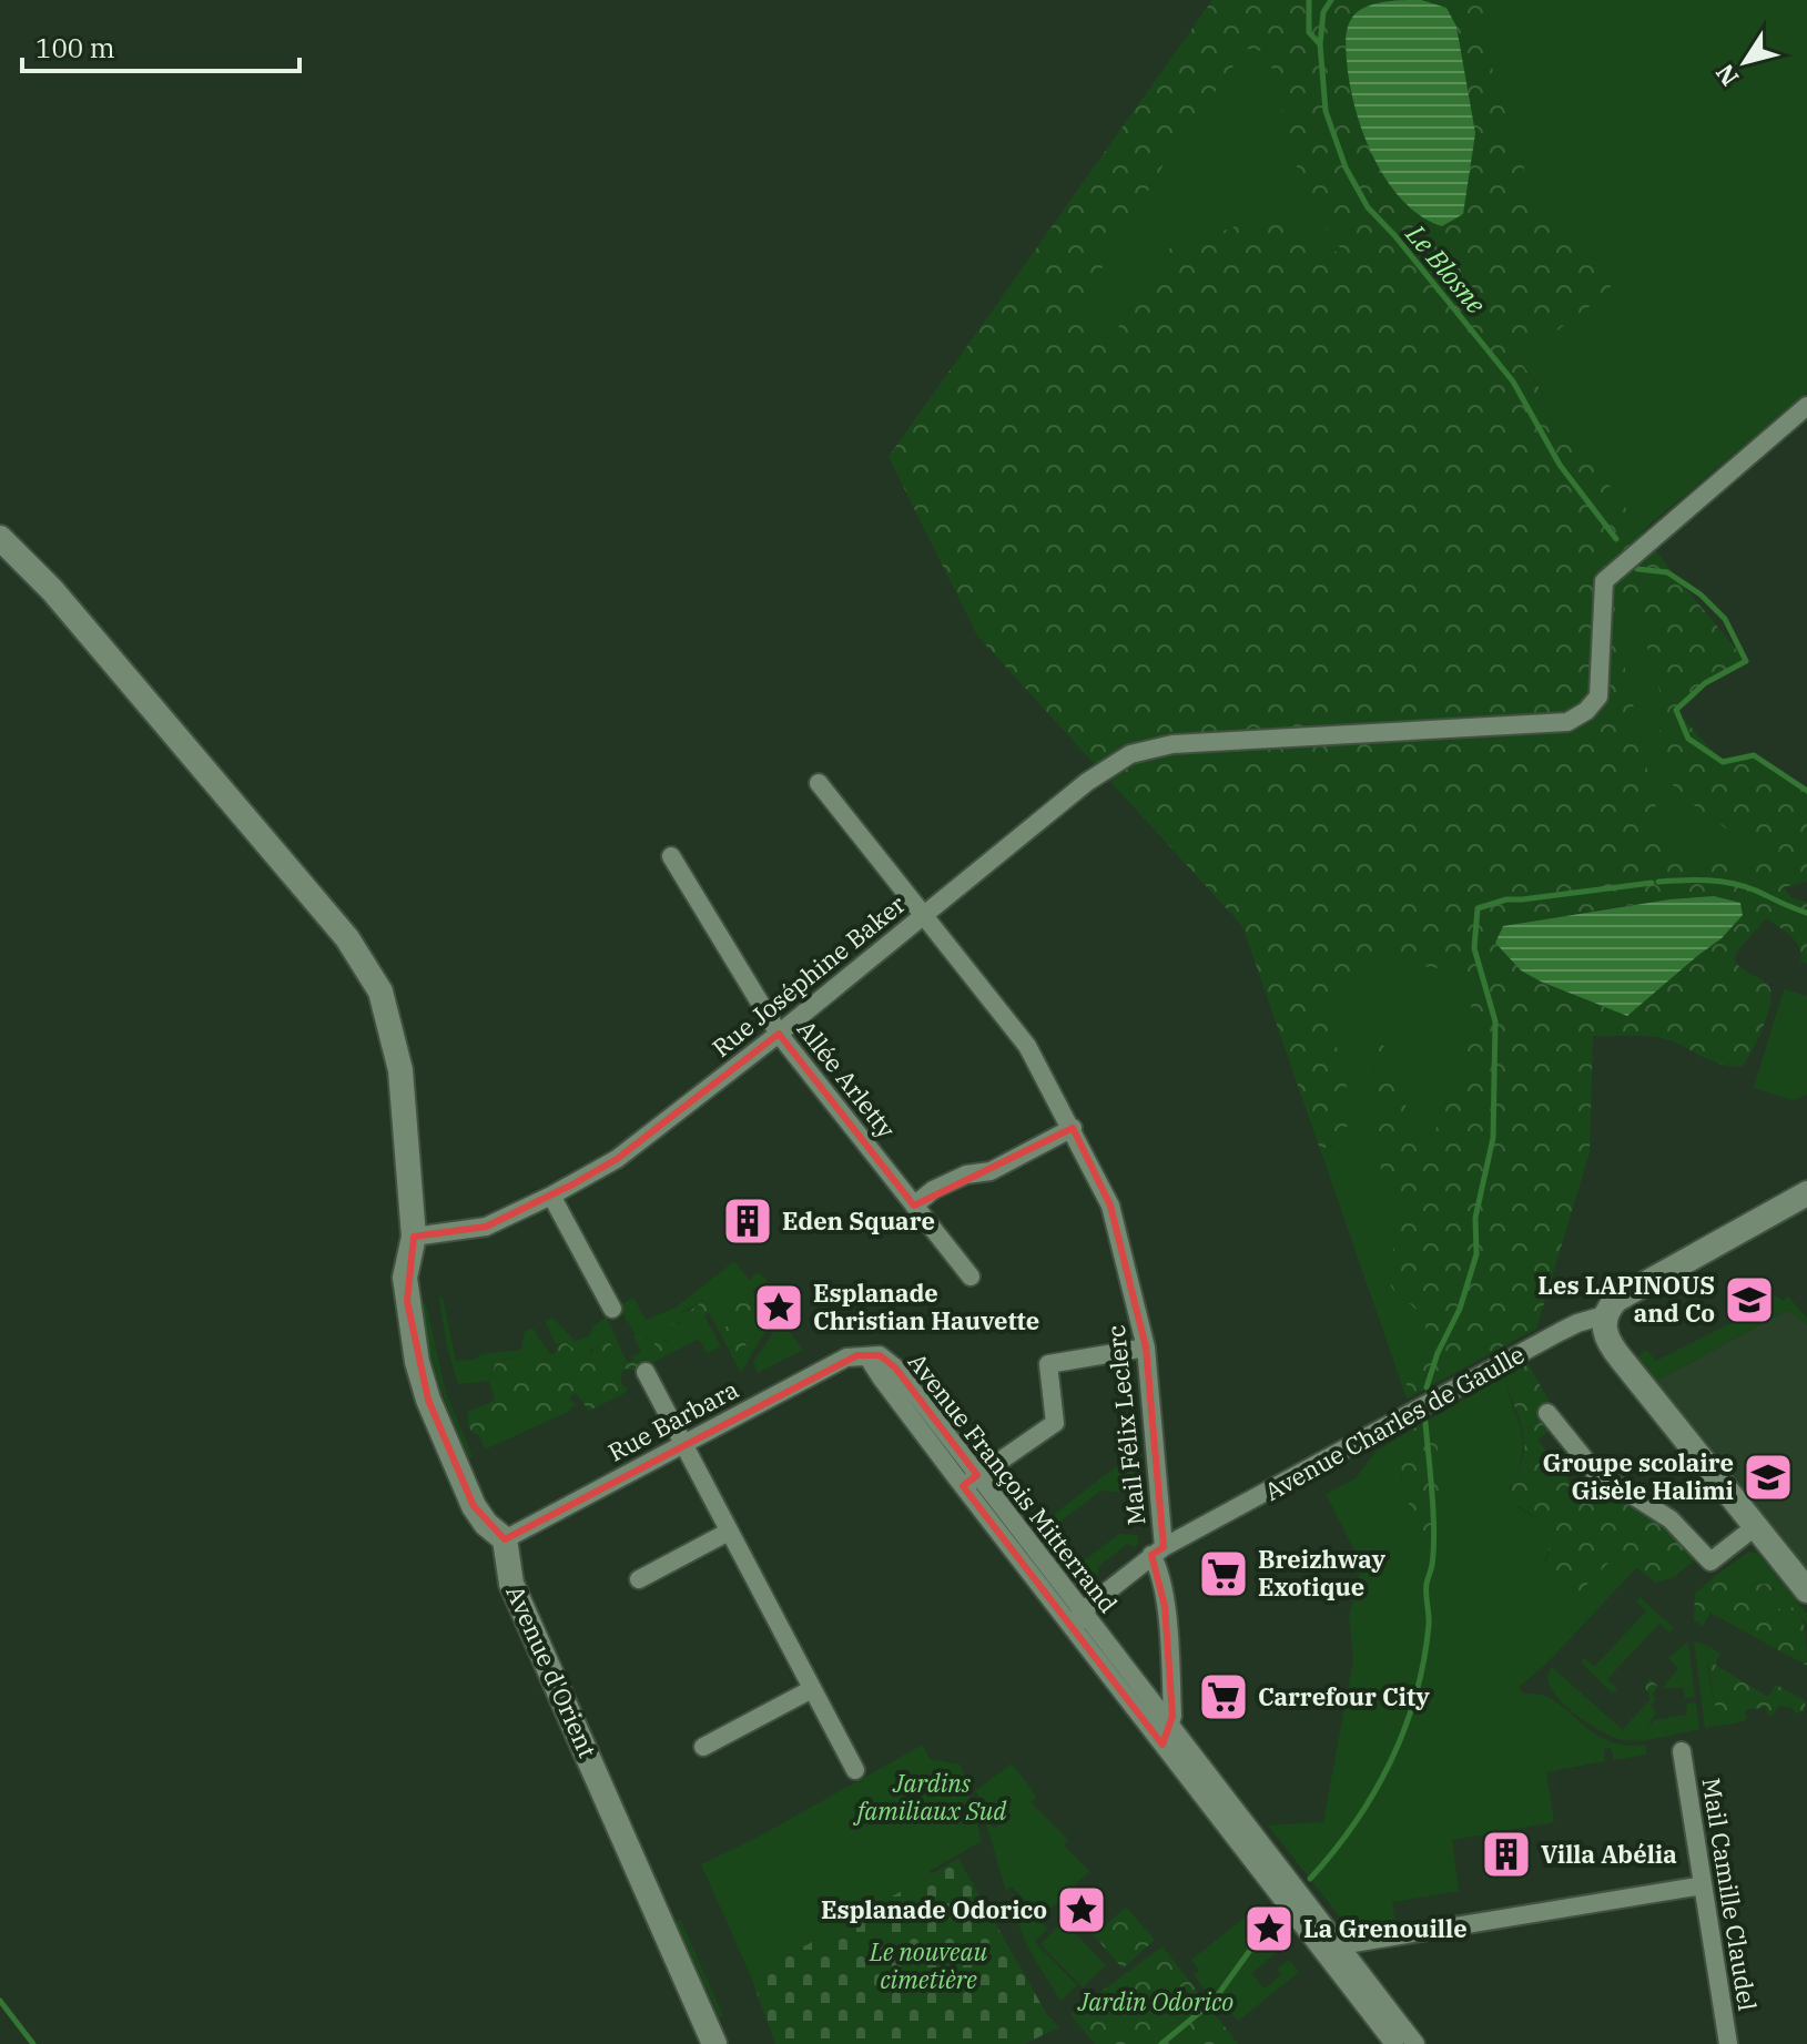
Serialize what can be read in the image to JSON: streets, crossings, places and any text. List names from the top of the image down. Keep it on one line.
{"streets":{"street":["Rue Joséphine Baker","Allée Arletty","Rue Barbara","Avenue Charles de Gaulle","Mail Félix Leclerc","Avenue François Mitterrand","Avenue d'Orient","Mail Camille Claudel"]},"crossings":[["Rue Joséphine Baker","Allée Arletty"],["Rue Joséphine Baker","Mail Félix Leclerc"],["Rue Barbara","Avenue François Mitterrand"],["Rue Barbara","Avenue d'Orient"],["Avenue Charles de Gaulle","Mail Félix Leclerc"],["Mail Félix Leclerc","Avenue François Mitterrand"]],"water":["Le Blosne"],"parks":["Jardins familiaux Sud","Le nouveau cimetière","Jardin Odorico"],"places":{"building":["Eden Square","Villa Abélia"],"school or university":["Les LAPINOUS and Co","Groupe scolaire Gisèle Halimi"],"place":["Esplanade Christian Hauvette","Esplanade Odorico","La Grenouille"],"supermarket":["Breizhway Exotique","Carrefour City"]},"scale_bar":"100 m","north":"bottom left"}
